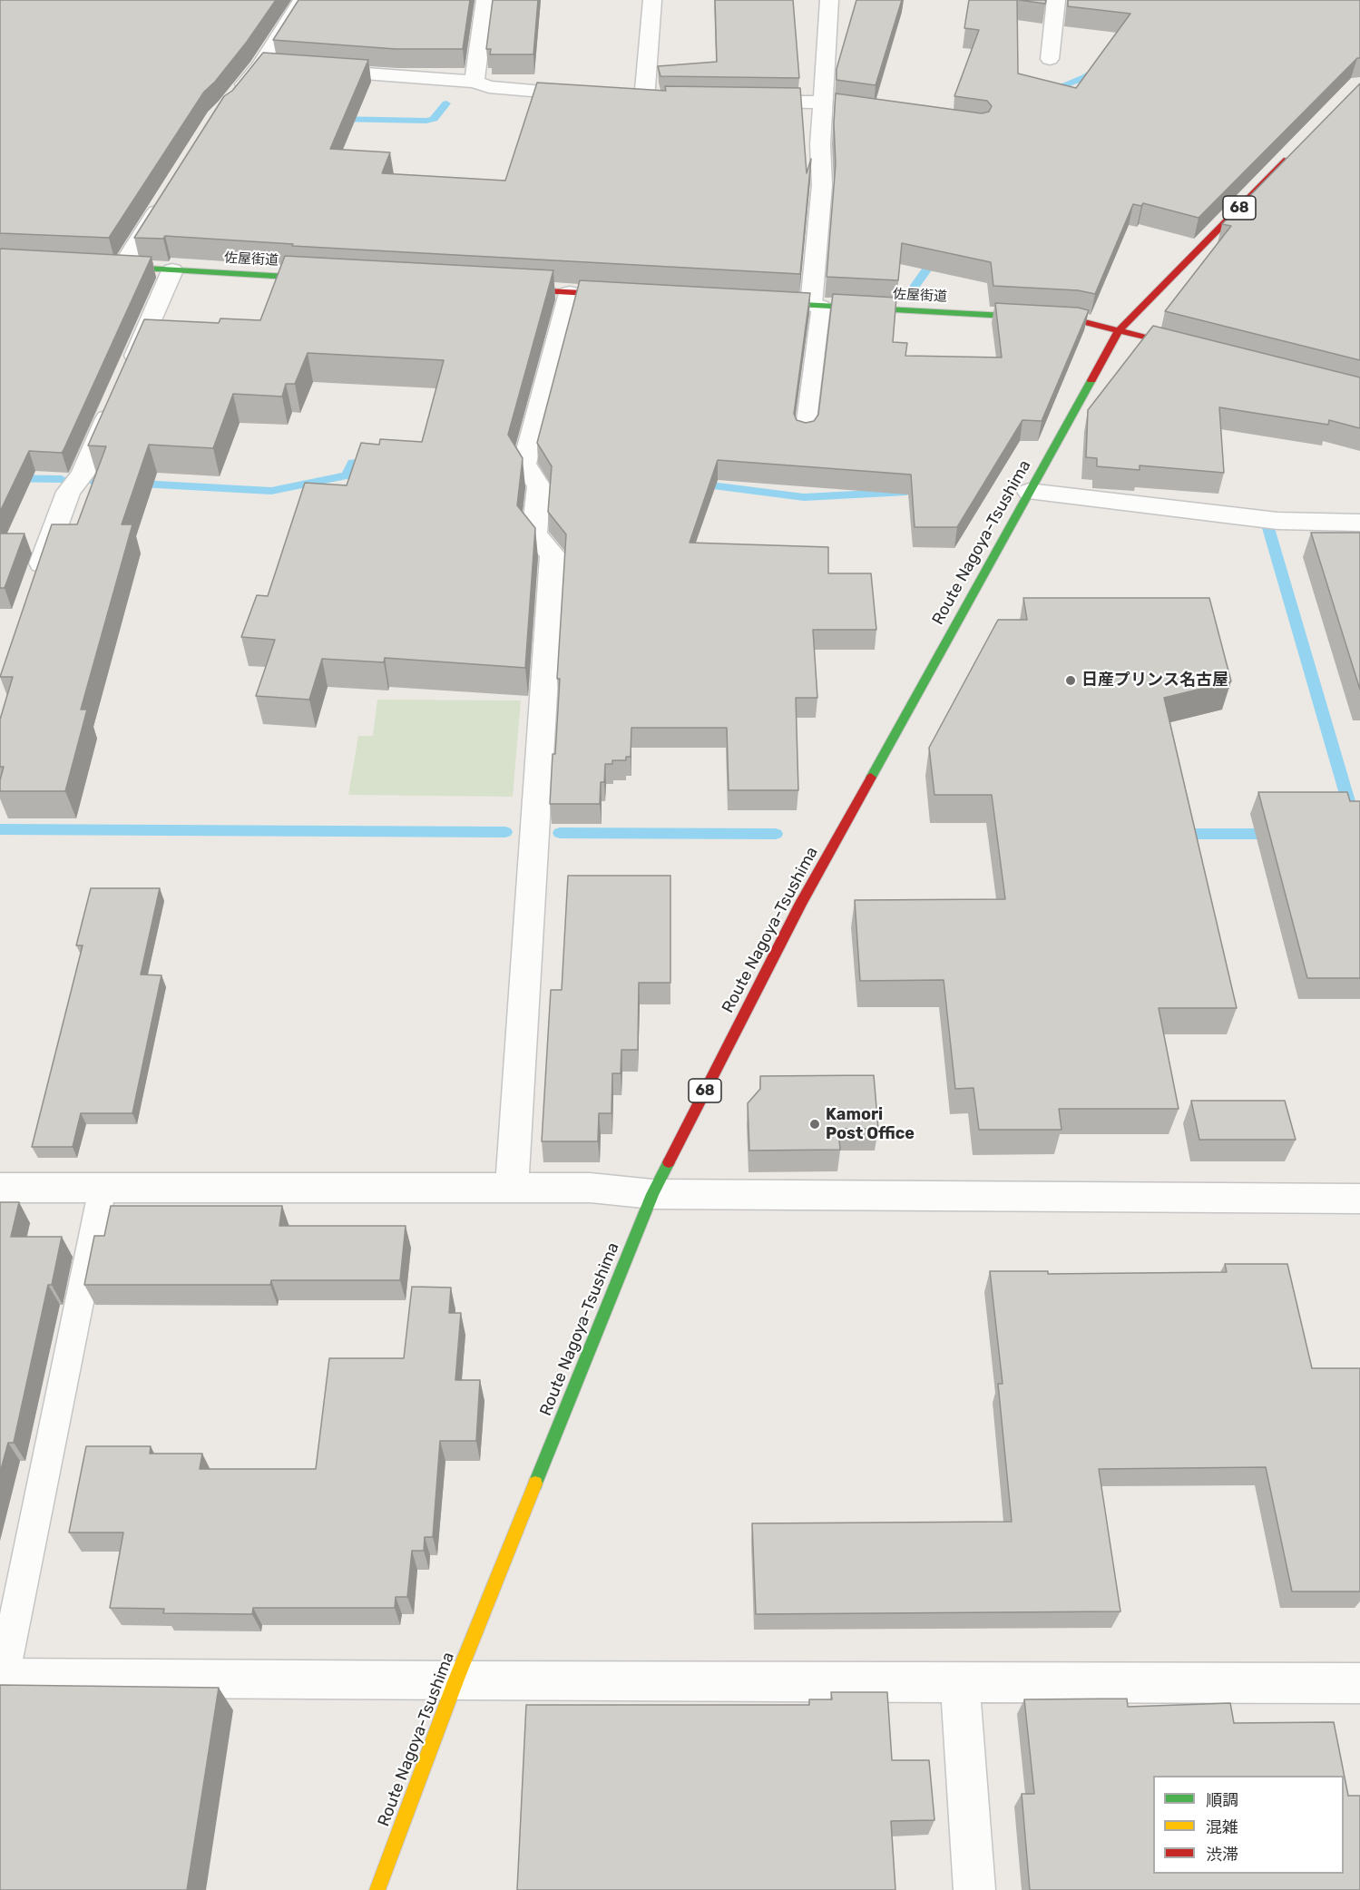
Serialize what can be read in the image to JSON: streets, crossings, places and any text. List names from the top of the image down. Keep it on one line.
{"streets":{"main road":["68","佐屋街道","Route Nagoya-Tsushima"]},"crossings":[["佐屋街道","Route Nagoya-Tsushima"]],"places":["日産プリンス名古屋","Kamori Post Office"],"legend":["順調","混雑","渋滞"]}
